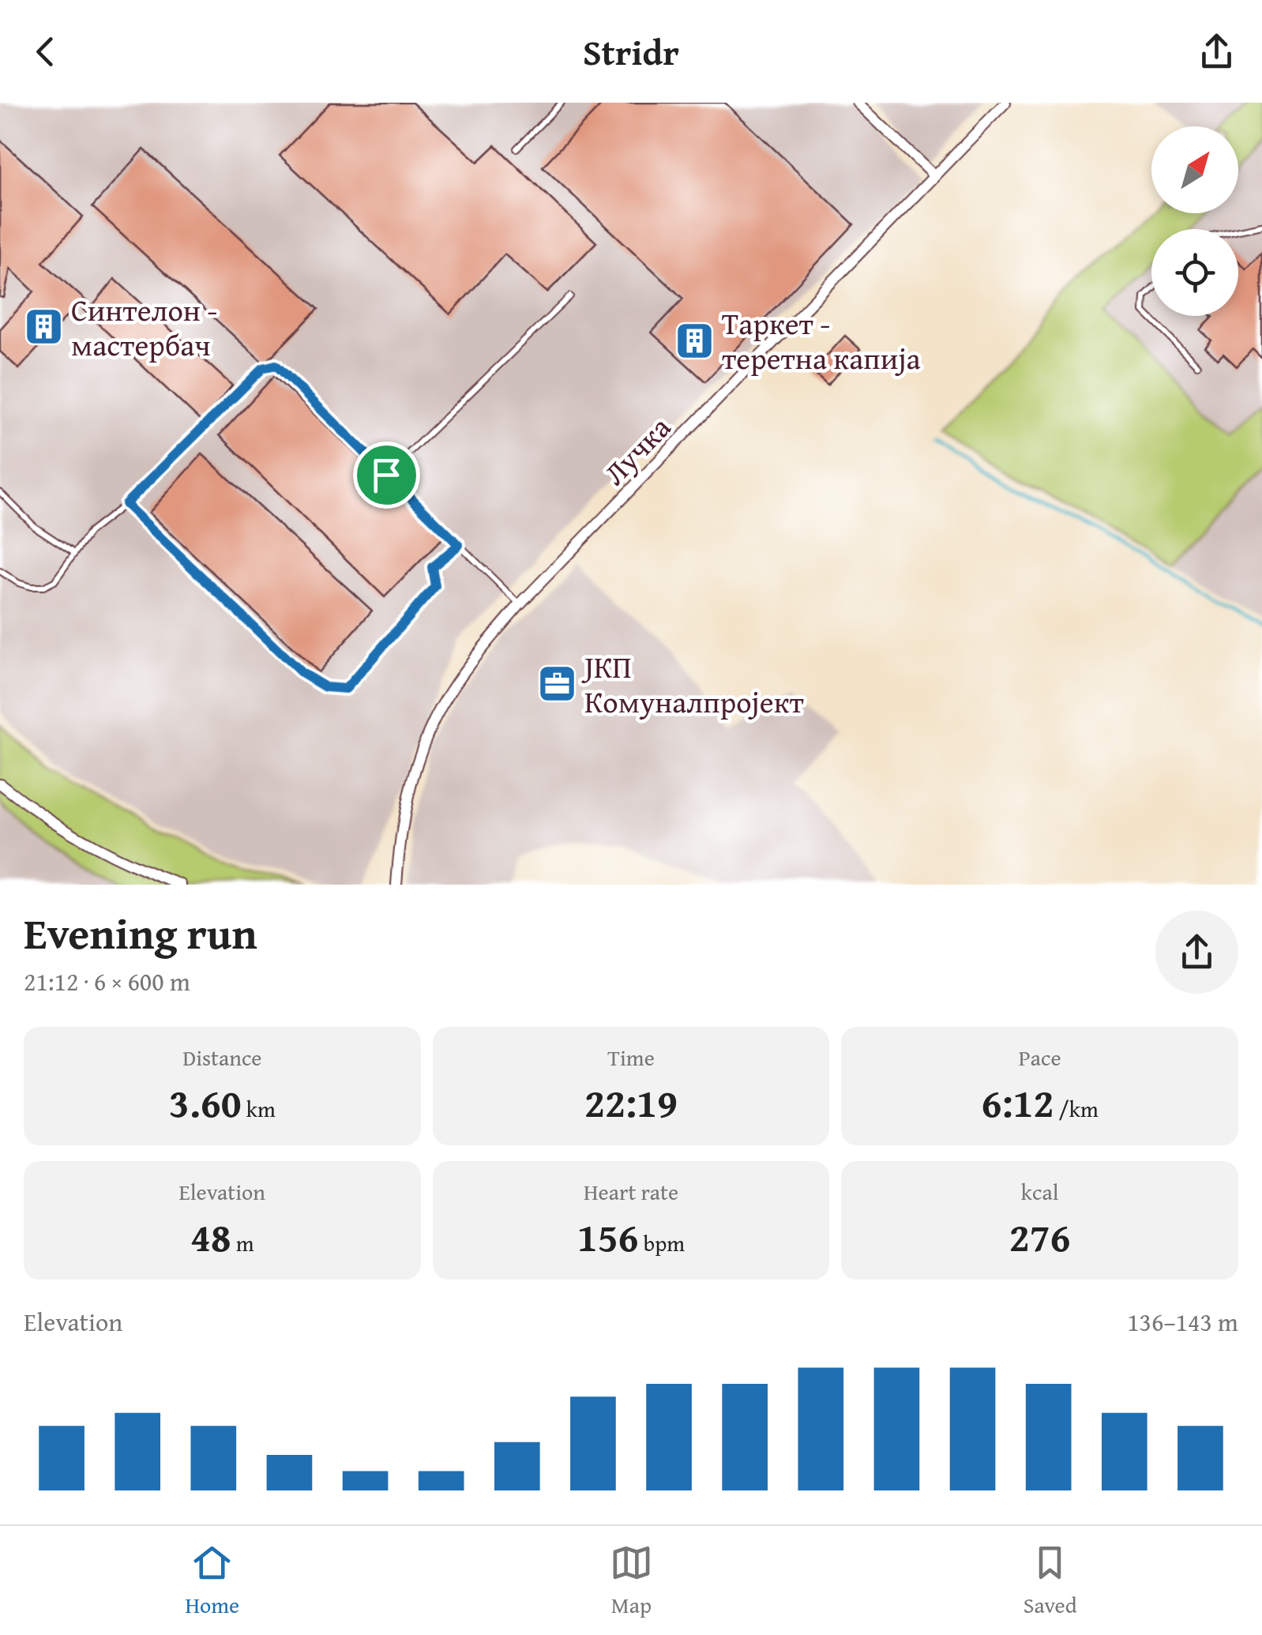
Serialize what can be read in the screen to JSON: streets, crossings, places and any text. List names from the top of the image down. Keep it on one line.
{"streets":{"street":["Лучка"]},"places":{"building":["Синтелон - мастербач","Таркет - теретна капија"],"office":["ЈКП Комуналпројект"]},"north":"top right","page":{"header":"Stridr","heading":["Evening run","21:12 · 6 × 600 m"],"stats":[["Distance","3.60 km"],["Time","22:19"],["Pace","6:12 /km"],["Elevation","48 m"],["Heart rate","156 bpm"],["kcal","276"]],"chart":["Elevation","136–143 m"],"tabs":["Home","Map","Saved"]}}
